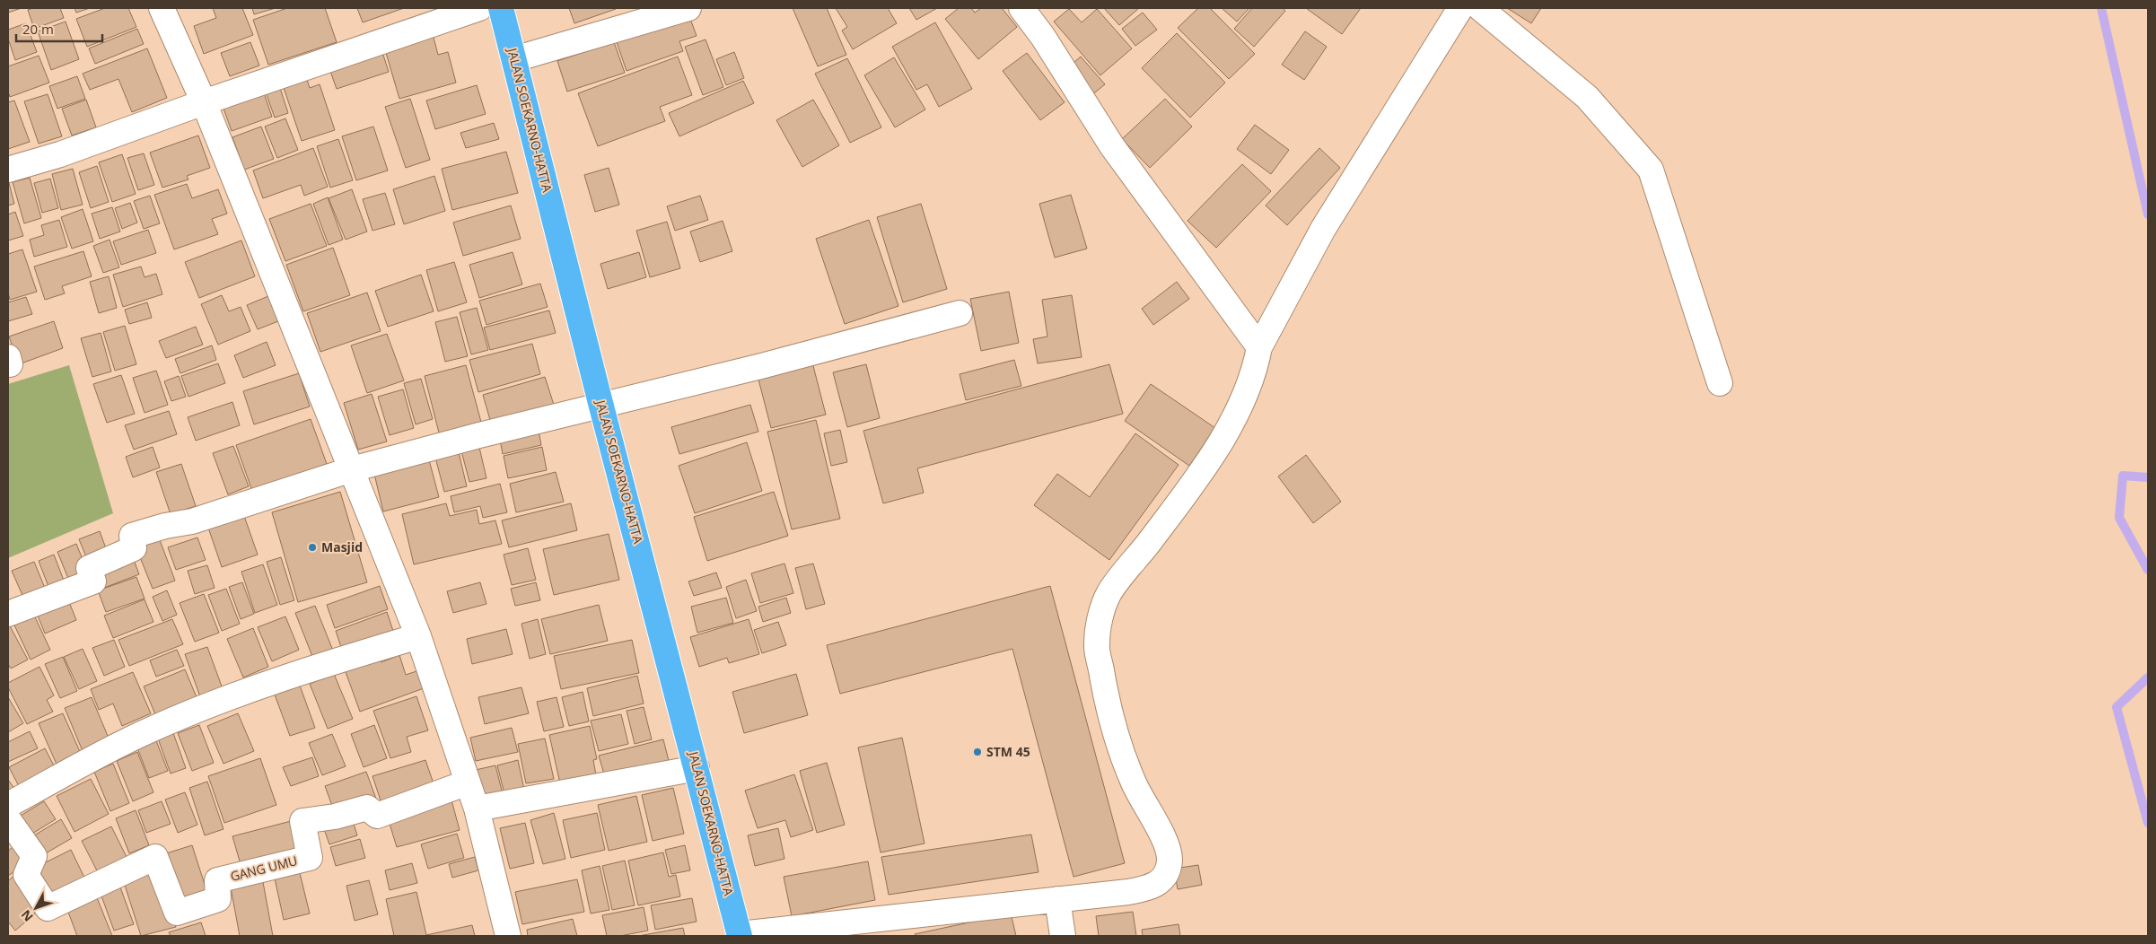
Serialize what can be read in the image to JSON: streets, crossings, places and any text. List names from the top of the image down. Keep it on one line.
{"streets":{"highway":["JALAN SOEKARNO-HATTA"],"street":["GANG UMU"]},"places":["Masjid","STM 45"],"scale_bar":"20 m","north":"bottom left"}
